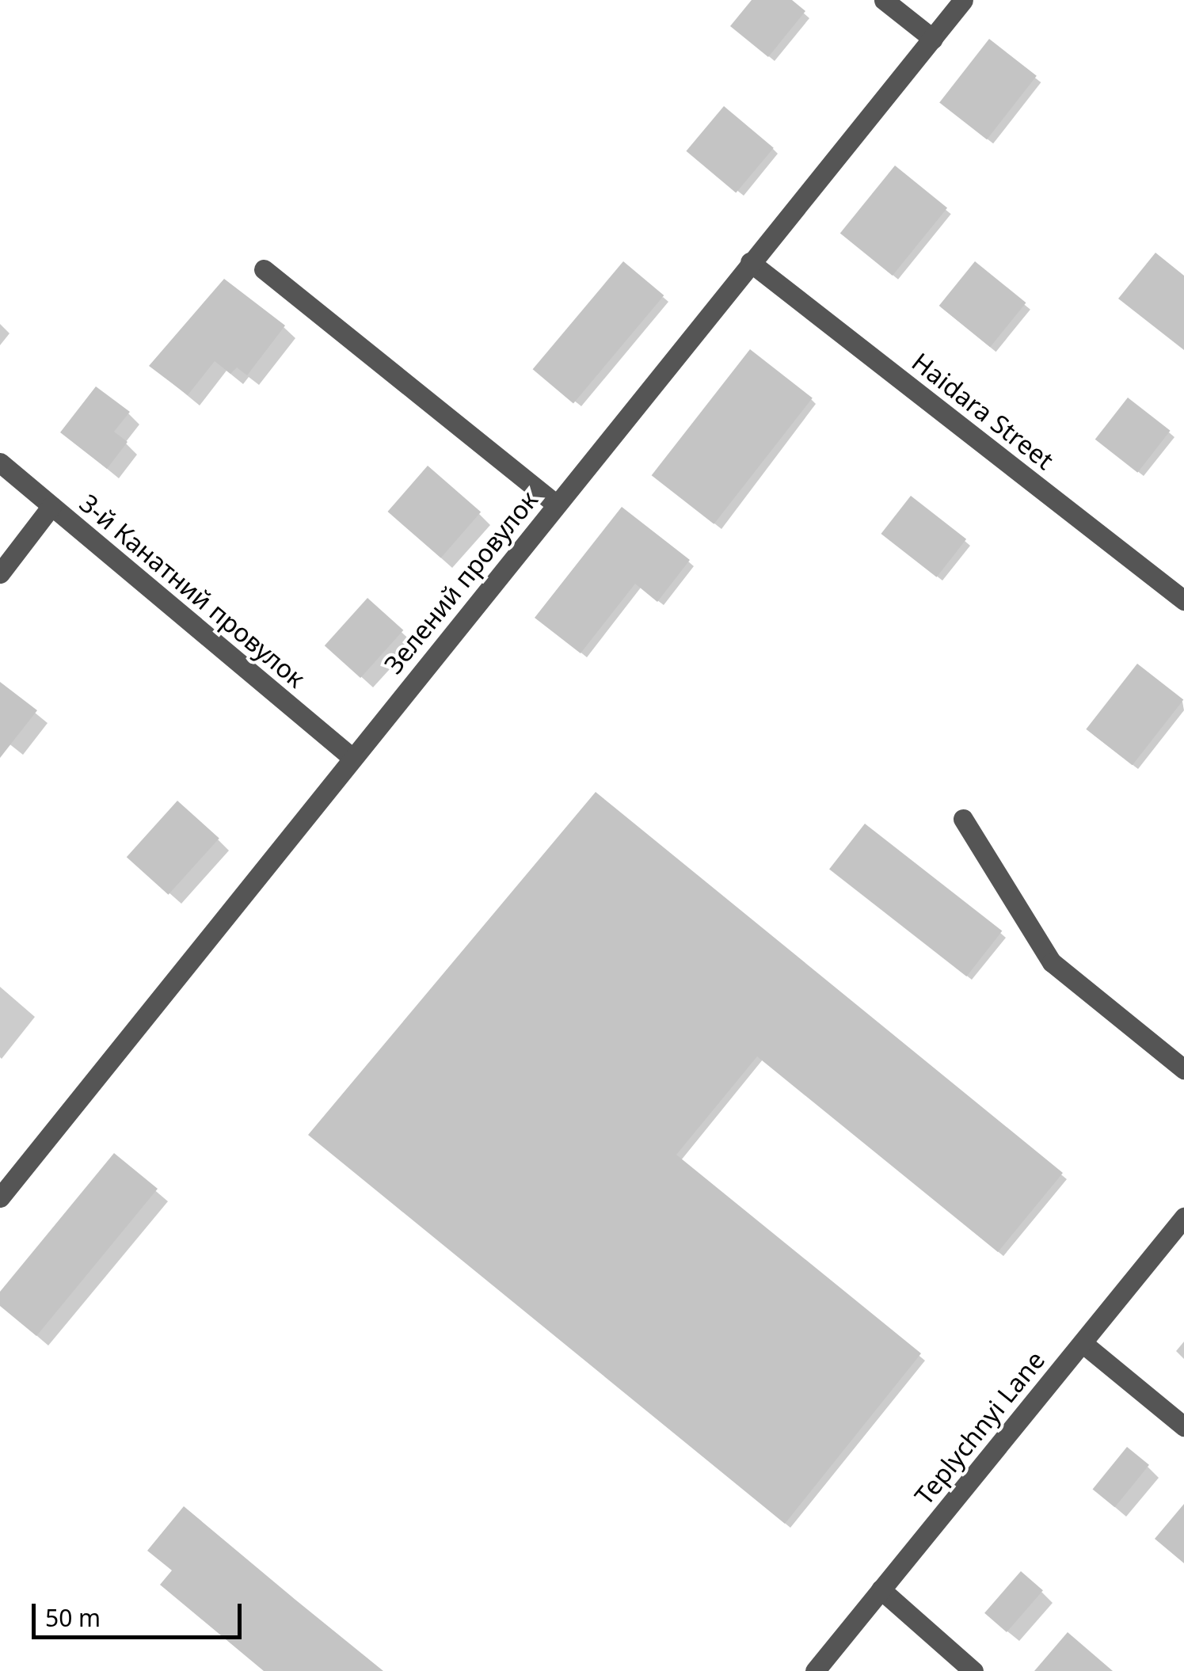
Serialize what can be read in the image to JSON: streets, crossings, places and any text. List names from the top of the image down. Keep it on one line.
{"streets":{"street":["Haidara Street","Зелений провулок","3-й Канатний провулок","Teplychnyi Lane"]},"crossings":[["Haidara Street","Зелений провулок"],["Зелений провулок","3-й Канатний провулок"]],"scale_bar":"50 m"}
